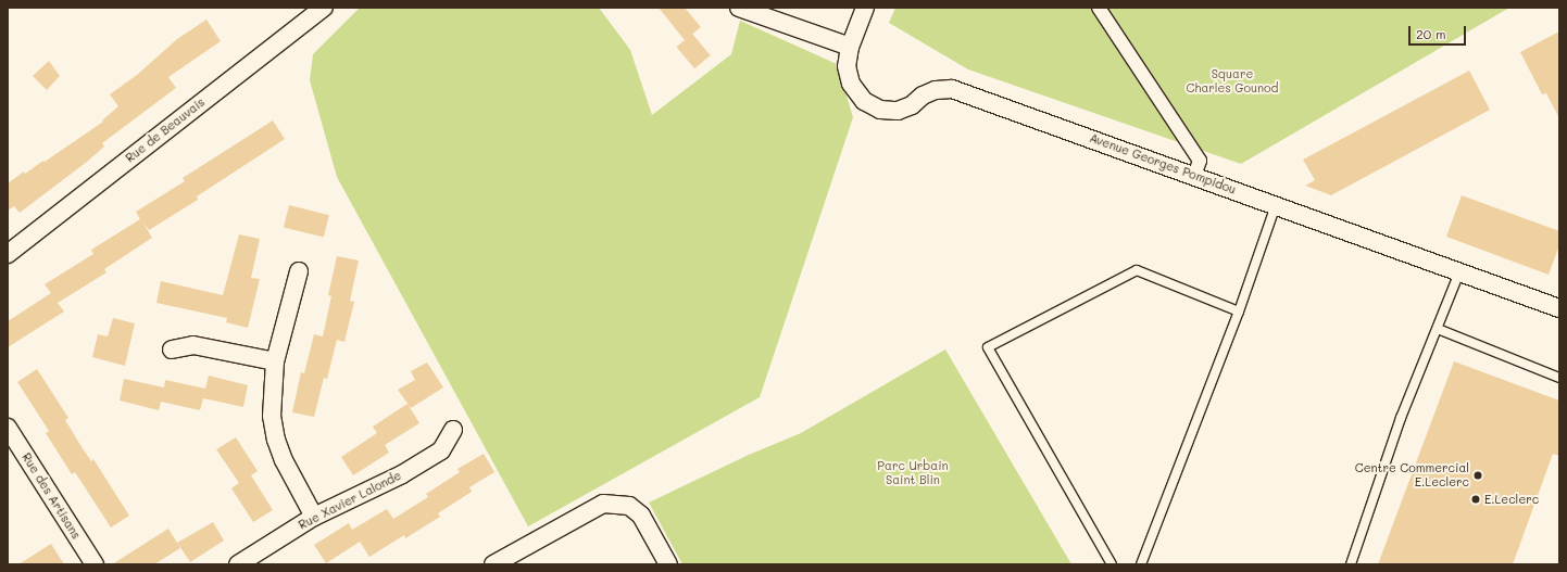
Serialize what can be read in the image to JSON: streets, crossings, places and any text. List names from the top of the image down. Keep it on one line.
{"streets":{"street":["Rue de Beauvais","Avenue Georges Pompidou","Rue des Artisans","Rue Xavier Lalonde"]},"parks":["Square Charles Gounod","Parc Urbain Saint Blin"],"places":["Centre Commercial E.Leclerc","E.Leclerc"],"scale_bar":"20 m"}
